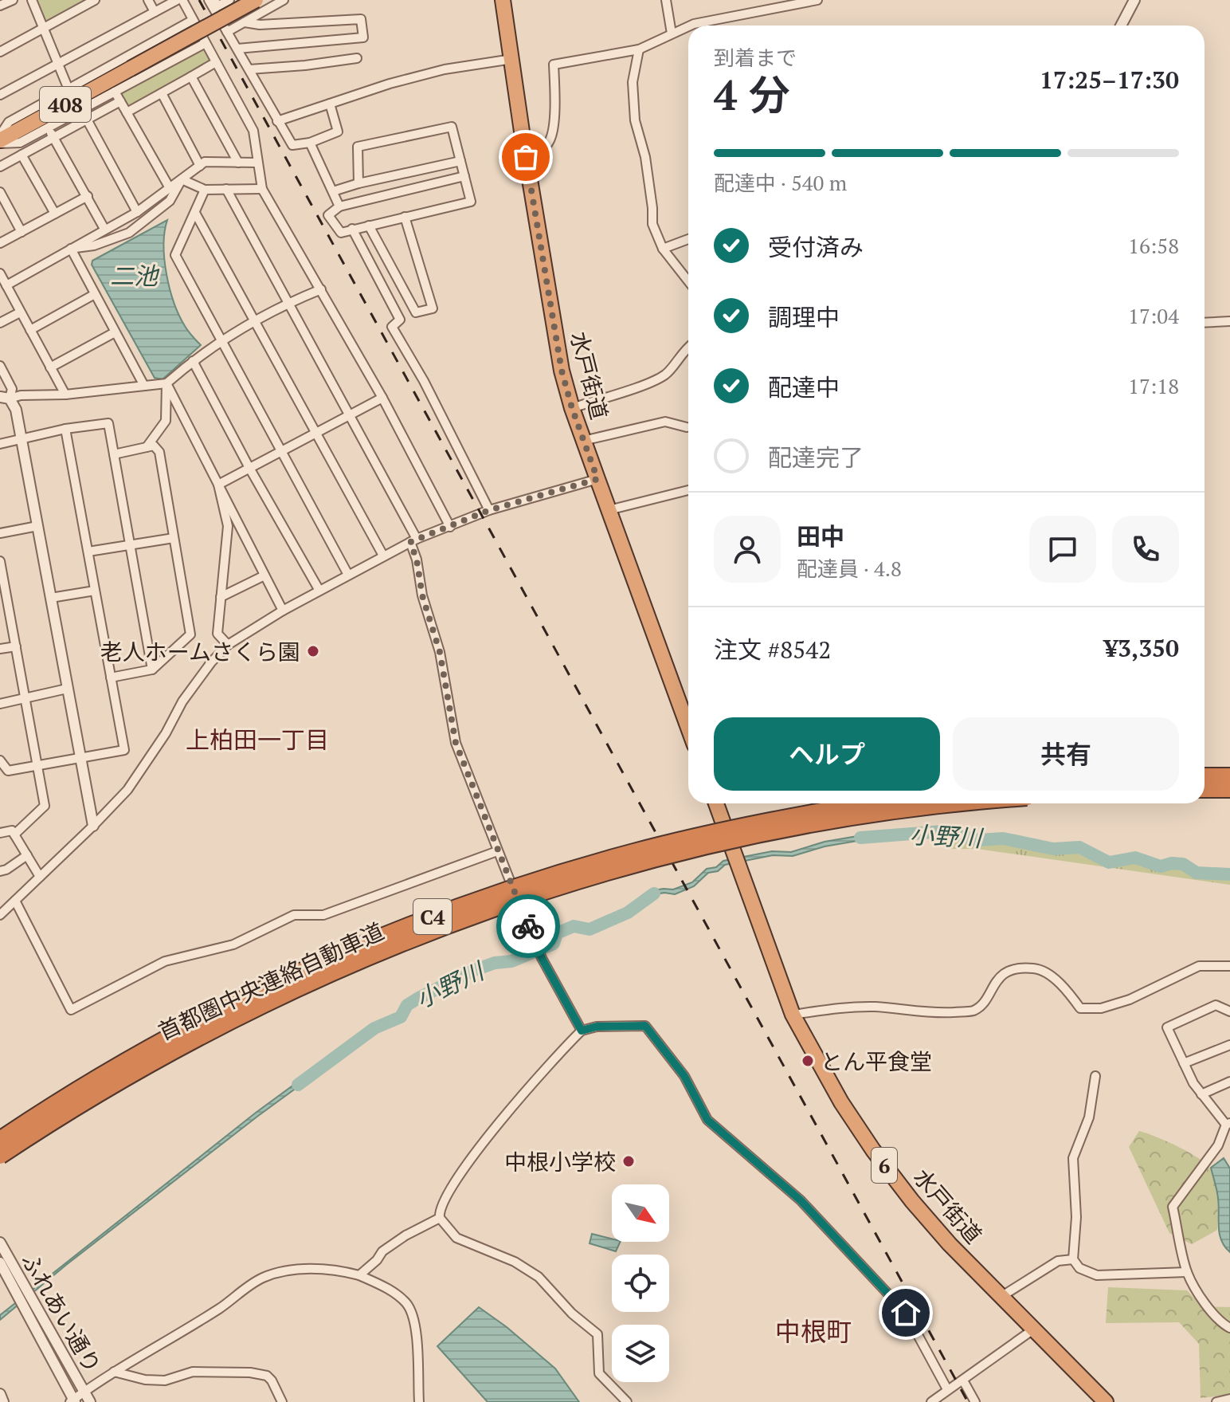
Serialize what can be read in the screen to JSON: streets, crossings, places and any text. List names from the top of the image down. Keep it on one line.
{"streets":{"highway":["408","水戸街道","C4","首都圏中央連絡自動車道","6"],"street":["ふれあい通り"]},"districts":["上柏田一丁目","中根町"],"water":["二池","小野川"],"places":["老人ホームさくら園","とん平食堂","中根小学校"],"north":"bottom right","page":{"heading":["4 分","到着まで","17:25–17:30"],"panel":["田中","配達員 · 4.8","注文 #8542","¥3,350"],"bar":"配達中 · 540 m","list":[["受付済み","16:58"],["調理中","17:04"],["配達中","17:18"],"配達完了"],"buttons":["ヘルプ","共有"]}}
